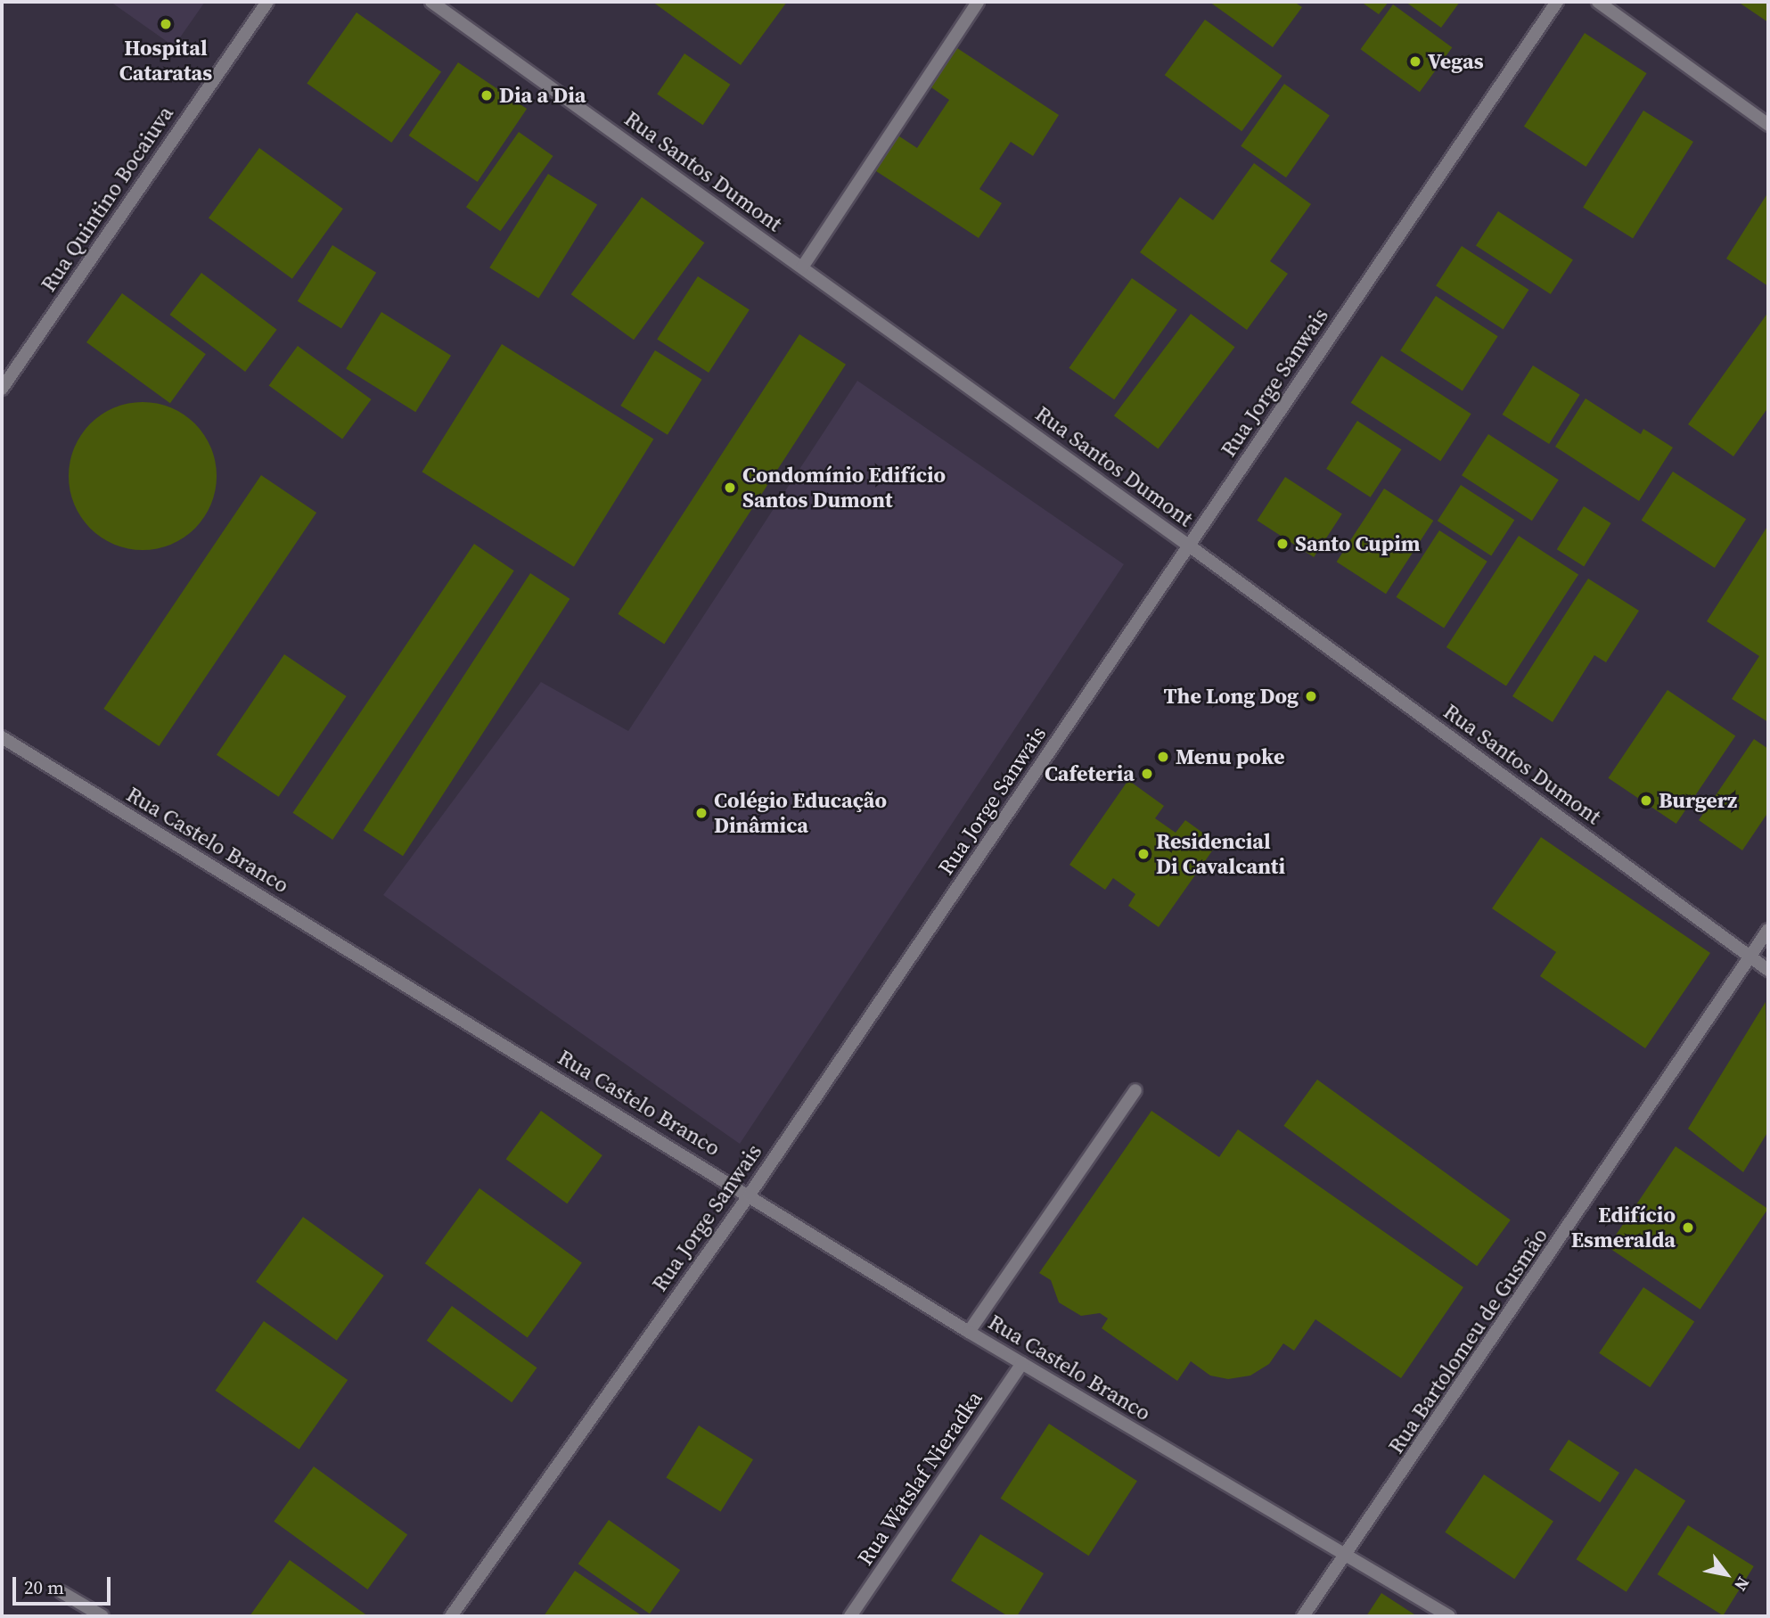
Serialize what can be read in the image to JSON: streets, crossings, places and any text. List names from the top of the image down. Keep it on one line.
{"streets":{"street":["Rua Santos Dumont","Rua Quintino Bocaiuva","Rua Jorge Sanwais","Rua Castelo Branco","Rua Bartolomeu de Gusmão","Rua Watslaf Nieradka"]},"crossings":[["Rua Santos Dumont","Rua Jorge Sanwais"],["Rua Santos Dumont","Rua Bartolomeu de Gusmão"],["Rua Jorge Sanwais","Rua Castelo Branco"],["Rua Castelo Branco","Rua Bartolomeu de Gusmão"],["Rua Castelo Branco","Rua Watslaf Nieradka"]],"places":["Hospital Cataratas","Vegas","Dia a Dia","Condomínio Edifício Santos Dumont","Santo Cupim","The Long Dog","Menu poke","Cafeteria","Burgerz","Colégio Educação Dinâmica","Residencial Di Cavalcanti","Edifício Esmeralda"],"scale_bar":"20 m","north":"bottom right"}
